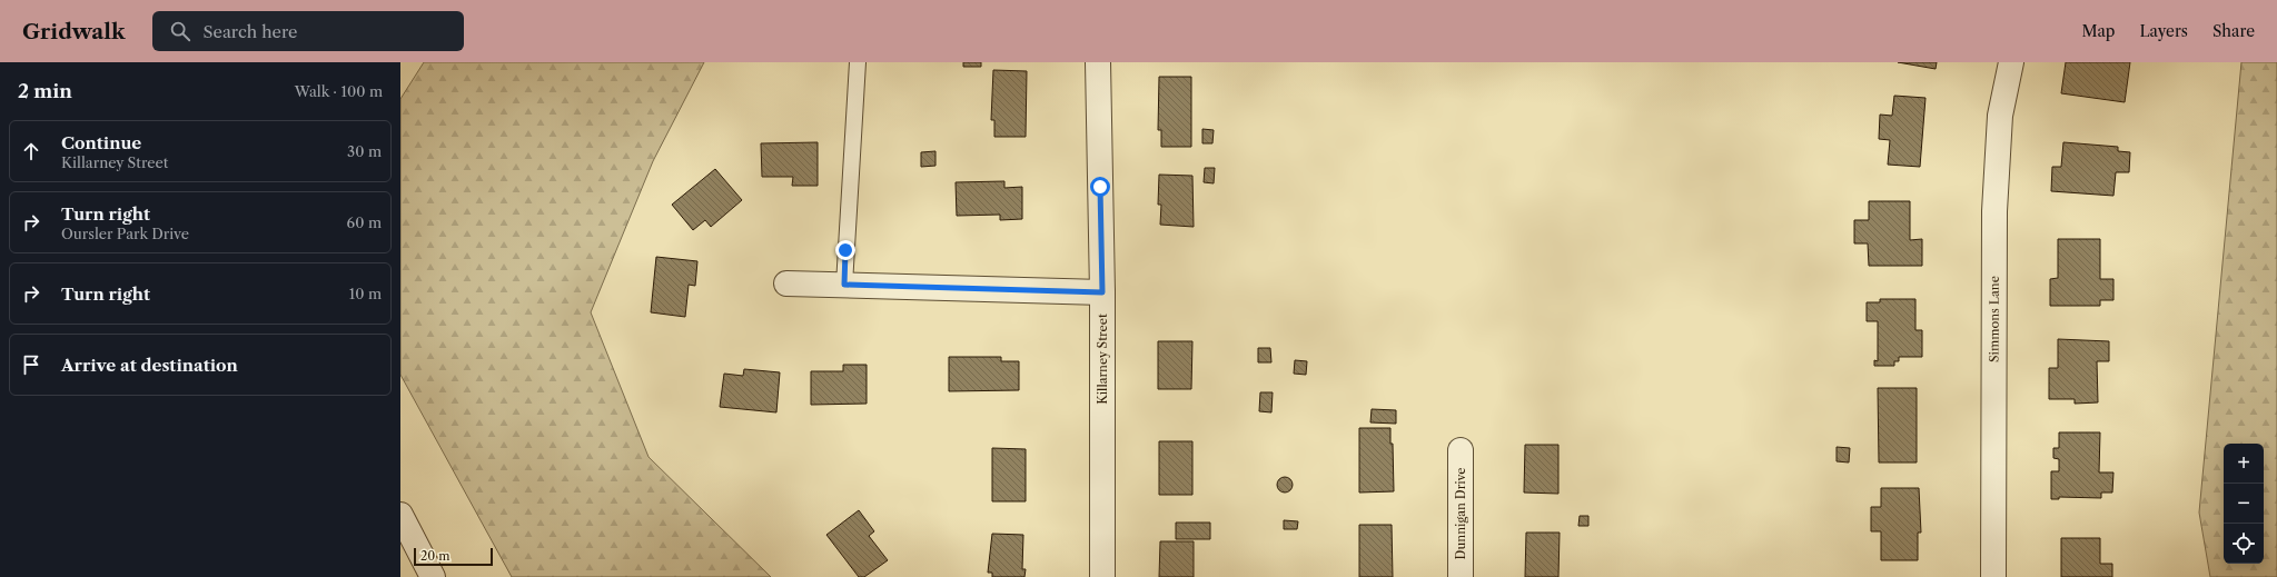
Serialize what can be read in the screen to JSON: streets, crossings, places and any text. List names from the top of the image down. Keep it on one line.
{"streets":{"street":["Simmons Lane","Killarney Street","Dunnigan Drive"]},"scale_bar":"20 m","page":{"header":"Gridwalk","search":"Search here","nav":["Map","Layers","Share"],"heading":["2 min","Walk · 100 m"],"list":[["Continue","Killarney Street","30 m"],["Turn right","Oursler Park Drive","60 m"],["Turn right","10 m"],"Arrive at destination"],"map_buttons":["+","−"],"scale":"20 m"}}
